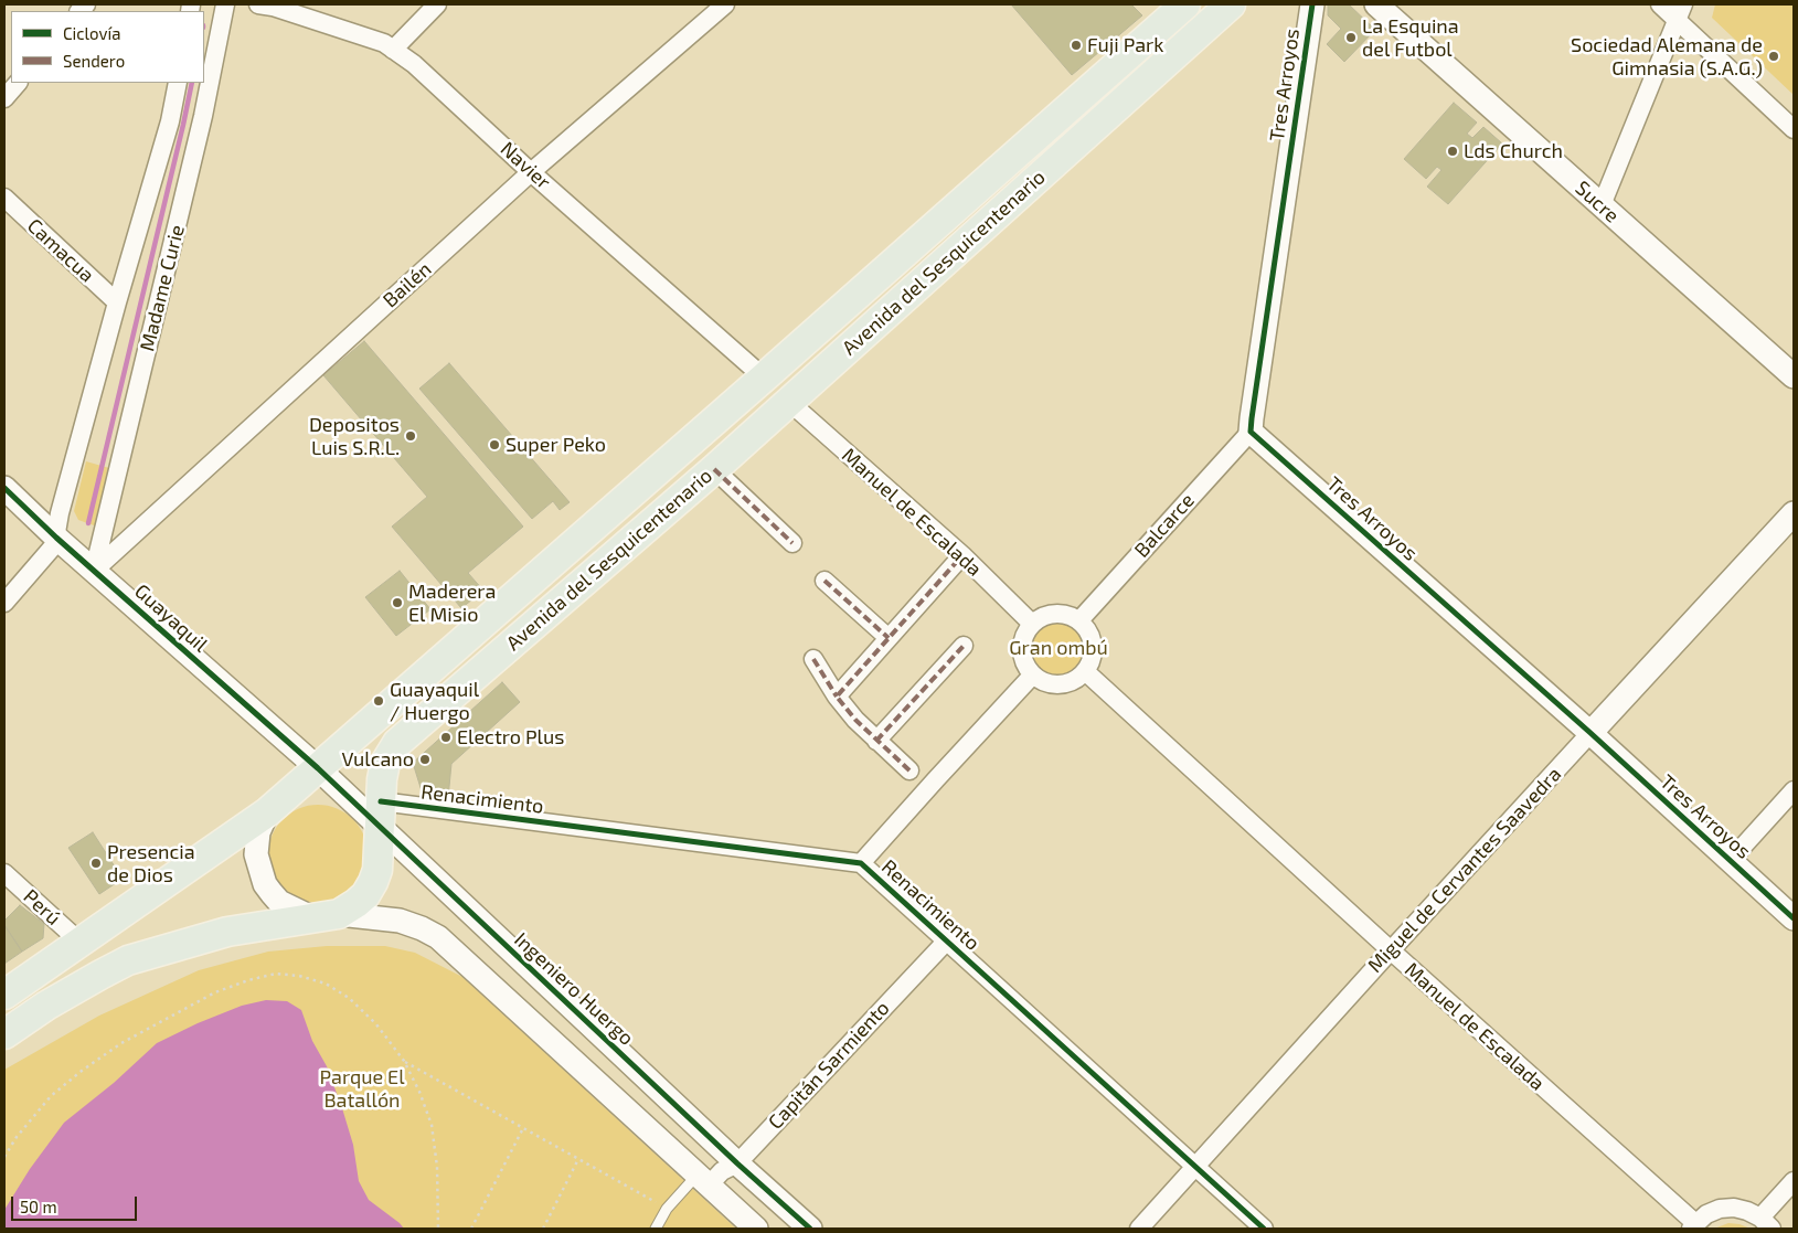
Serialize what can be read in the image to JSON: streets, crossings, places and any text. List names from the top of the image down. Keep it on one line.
{"streets":{"main road":["Avenida del Sesquicentenario"],"street":["Tres Arroyos","Navier","Sucre","Camacua","Bailén","Madame Curie","Manuel de Escalada","Balcarce","Guayaquil","Renacimiento","Miguel de Cervantes Saavedra","Perú","Ingeniero Huergo","Capitán Sarmiento"]},"crossings":[["Tres Arroyos","Balcarce"],["Tres Arroyos","Miguel de Cervantes Saavedra"],["Navier","Avenida del Sesquicentenario"],["Navier","Bailén"],["Camacua","Madame Curie"],["Avenida del Sesquicentenario","Manuel de Escalada"],["Avenida del Sesquicentenario","Guayaquil"],["Avenida del Sesquicentenario","Renacimiento"],["Avenida del Sesquicentenario","Perú"],["Avenida del Sesquicentenario","Ingeniero Huergo"],["Bailén","Madame Curie"],["Bailén","Guayaquil"],["Madame Curie","Guayaquil"],["Manuel de Escalada","Balcarce"],["Manuel de Escalada","Miguel de Cervantes Saavedra"],["Guayaquil","Renacimiento"],["Guayaquil","Ingeniero Huergo"],["Renacimiento","Miguel de Cervantes Saavedra"],["Renacimiento","Ingeniero Huergo"],["Renacimiento","Capitán Sarmiento"],["Ingeniero Huergo","Capitán Sarmiento"]],"parks":["Gran ombú","Parque El Batallón"],"places":["La Esquina del Futbol","Fuji Park","Sociedad Alemana de Gimnasia (S.A.G.)","Lds Church","Depositos Luis S.R.L.","Super Peko","Maderera El Misio","Guayaquil / Huergo","Electro Plus","Vulcano","Presencia de Dios"],"legend":["Ciclovía","Sendero"],"scale_bar":"50 m"}
